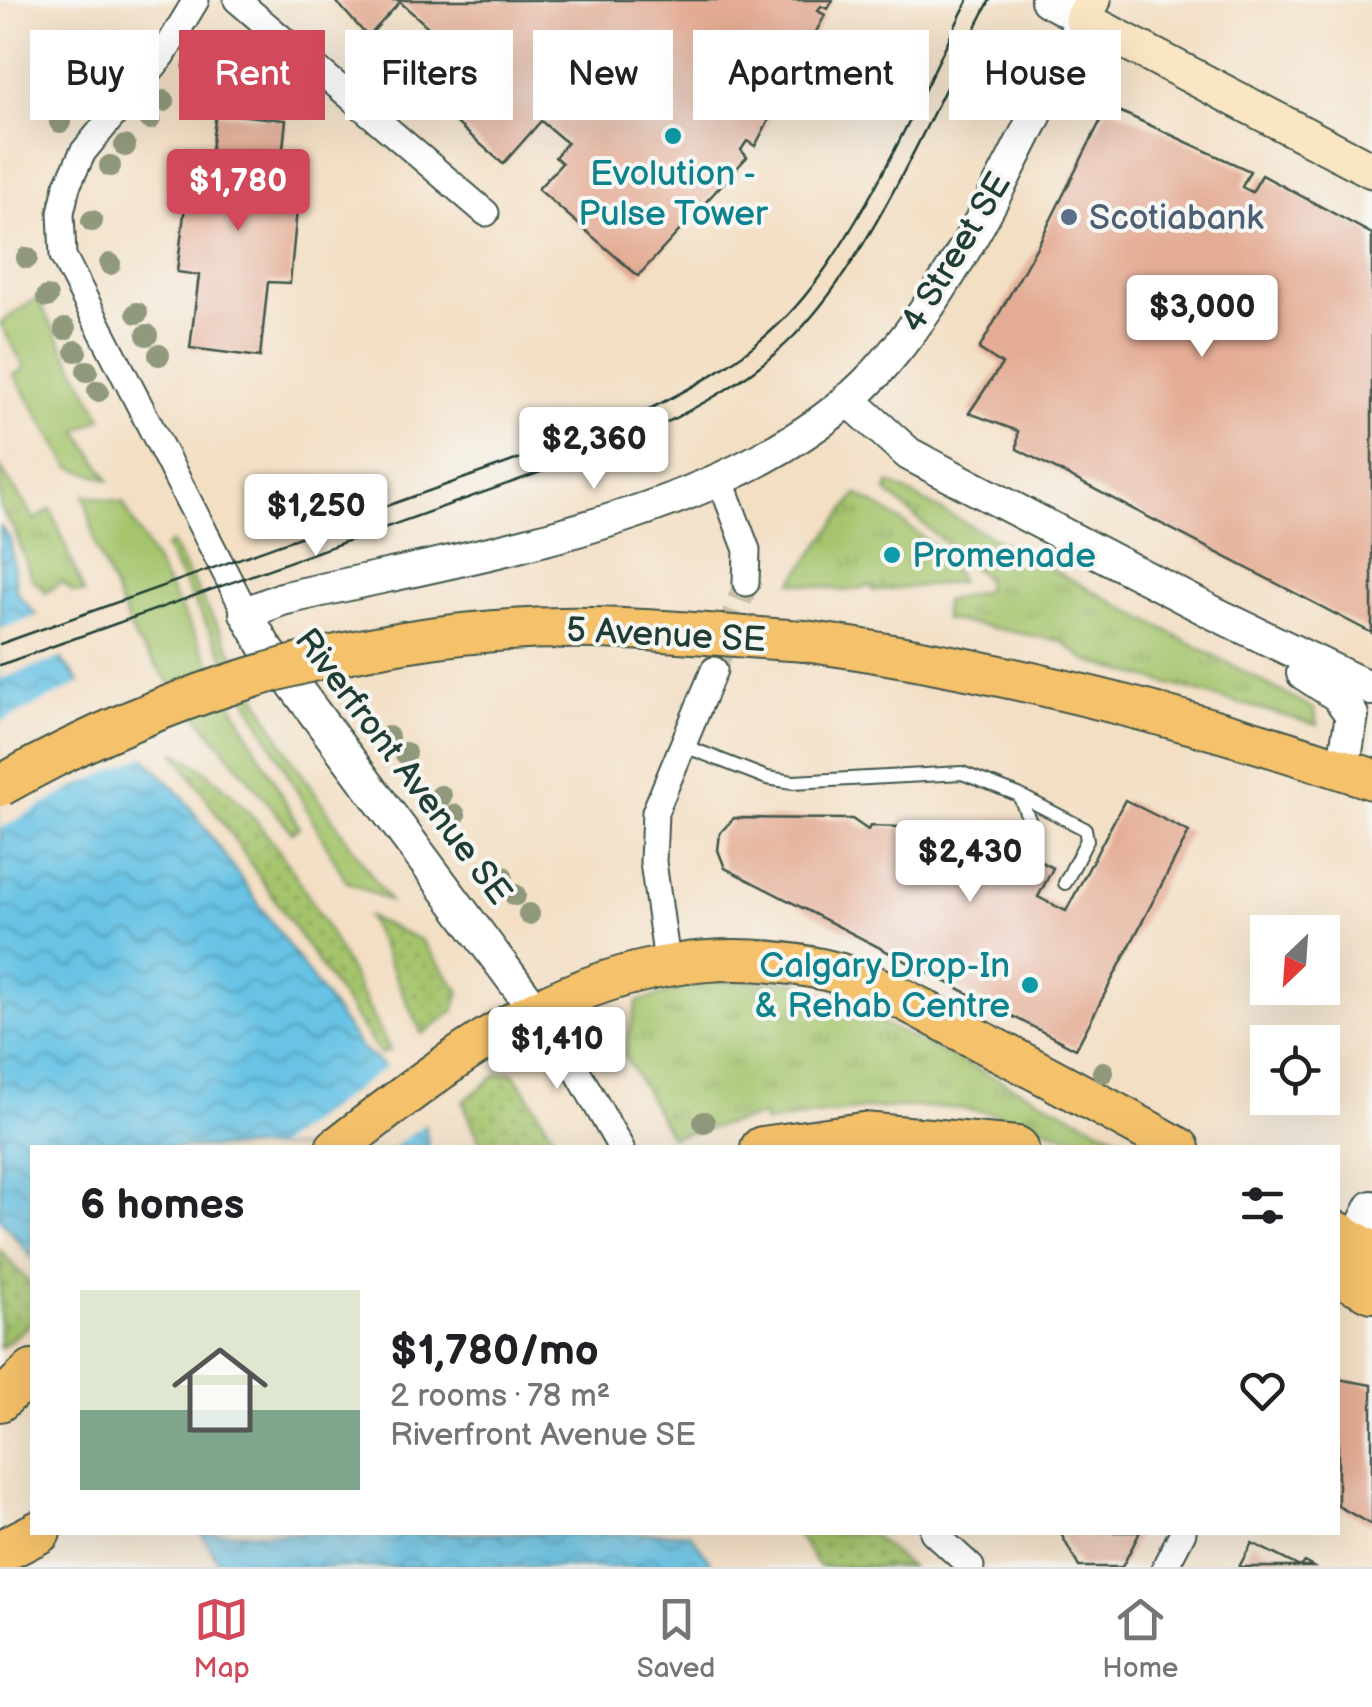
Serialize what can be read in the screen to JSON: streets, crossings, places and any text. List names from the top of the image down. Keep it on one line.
{"streets":{"main road":["5 Avenue SE"],"street":["4 Street SE","Riverfront Avenue SE"]},"crossings":[["4 Street SE","5 Avenue SE"],["4 Street SE","Riverfront Avenue SE"]],"places":["Evolution - Pulse Tower","Scotiabank","Promenade","Calgary Drop-In & Rehab Centre"],"north":"bottom left","page":{"chip":["Buy","Rent","Filters","New","Apartment","House"],"price":["$1,780","$3,000","$2,360","$1,250","$2,430","$1,410"],"heading":"6 homes","list":[{"name":"$1,780/mo","note":"2 rooms · 78 m² · Riverfront Avenue SE"}],"tabs":["Map","Saved","Home"]}}
